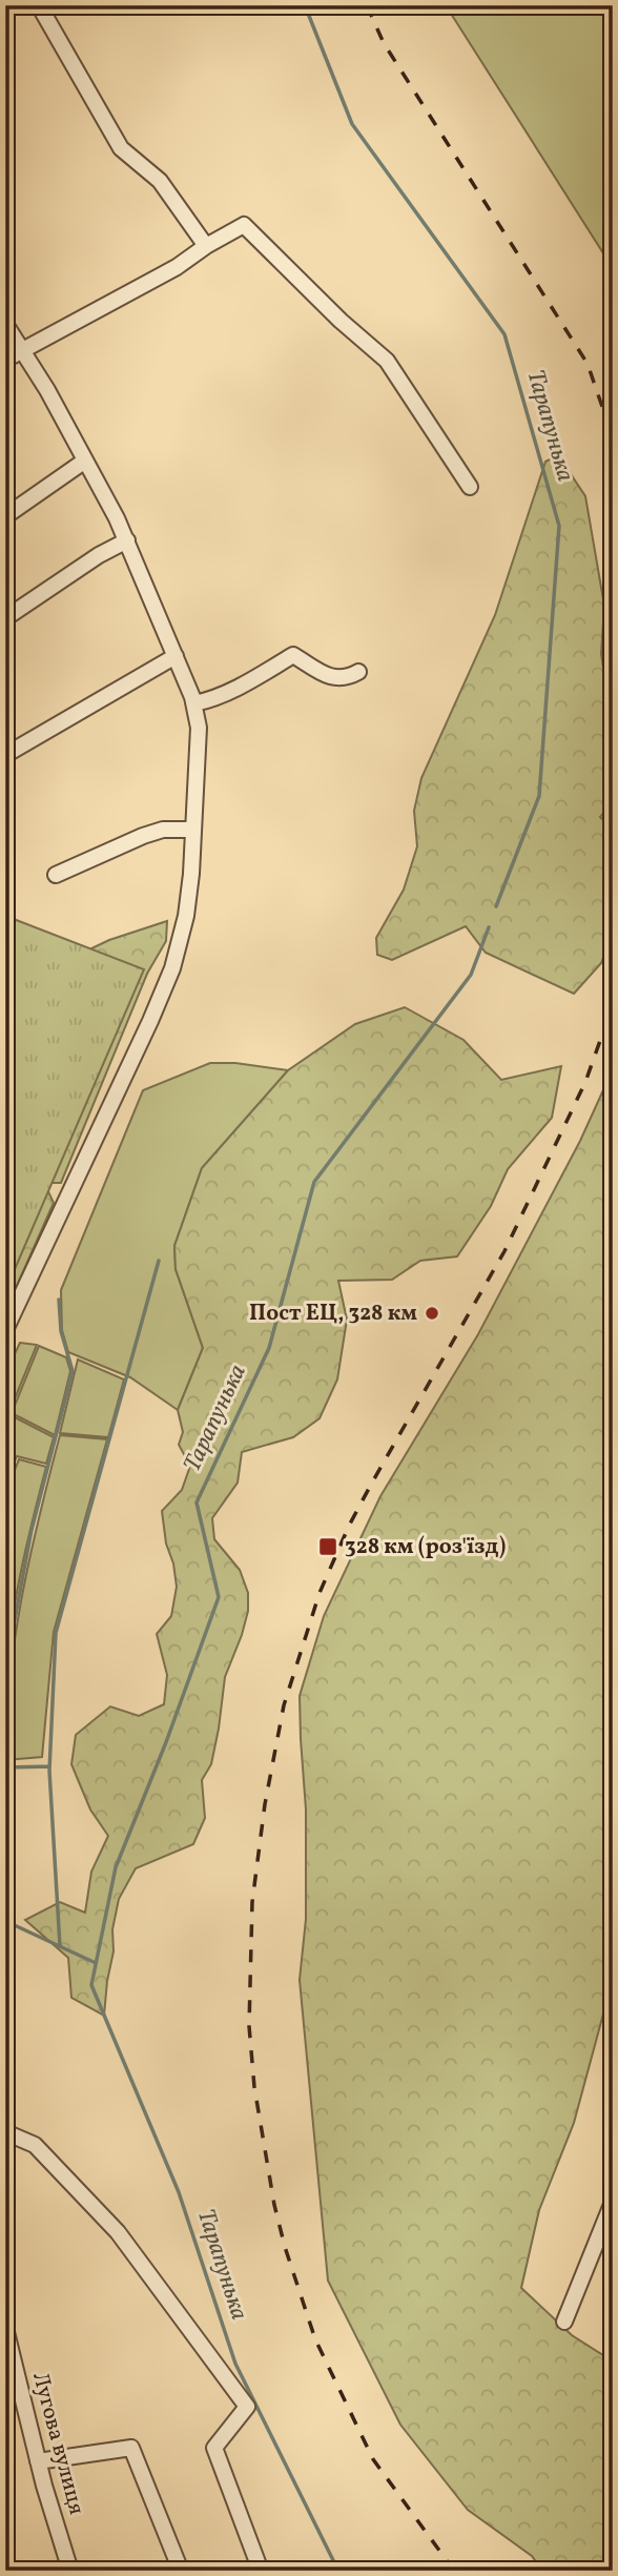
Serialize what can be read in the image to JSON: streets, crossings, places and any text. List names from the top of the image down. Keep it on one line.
{"streets":{"street":["Лугова вулиця"]},"water":["Тарапунька"],"places":{"other":["Пост ЕЦ, 328 км"],"transit":["328 км (роз'їзд)"]}}
